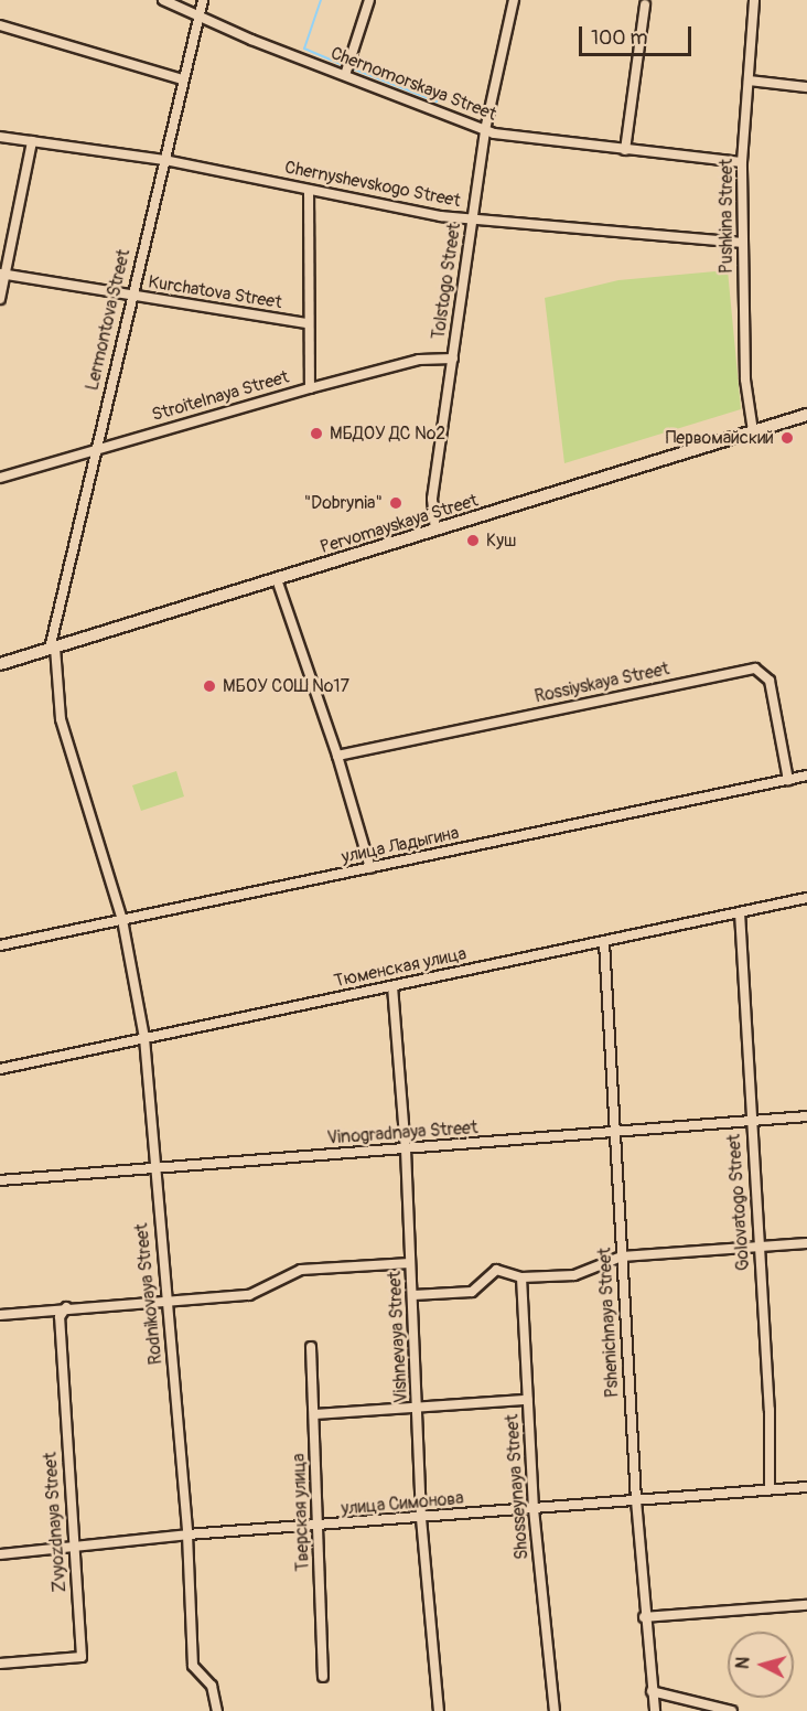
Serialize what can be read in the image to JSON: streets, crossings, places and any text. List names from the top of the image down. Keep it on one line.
{"streets":{"street":["Chernomorskaya Street","Chernyshevskogo Street","Pushkina Street","Tolstogo Street","Kurchatova Street","Lermontova Street","Stroitelnaya Street","Pervomayskaya Street","Rossiyskaya Street","улица Ладыгина","Тюменская улица","Vinogradnaya Street","Golovatogo Street","Rodnikovaya Street","Pshenichnaya Street","Vishnevaya Street","Shosseynaya Street","улица Симонова","Тверская улица","Zvyozdnaya Street"]},"crossings":[["Chernomorskaya Street","Pushkina Street"],["Chernomorskaya Street","Tolstogo Street"],["Chernomorskaya Street","Lermontova Street"],["Chernyshevskogo Street","Pushkina Street"],["Chernyshevskogo Street","Tolstogo Street"],["Chernyshevskogo Street","Lermontova Street"],["Pushkina Street","Pervomayskaya Street"],["Tolstogo Street","Stroitelnaya Street"],["Tolstogo Street","Pervomayskaya Street"],["Kurchatova Street","Lermontova Street"],["Lermontova Street","Stroitelnaya Street"],["Lermontova Street","Pervomayskaya Street"],["Lermontova Street","улица Ладыгина"],["Lermontova Street","Rodnikovaya Street"],["Rossiyskaya Street","улица Ладыгина"],["улица Ладыгина","Rodnikovaya Street"],["Тюменская улица","Golovatogo Street"],["Тюменская улица","Rodnikovaya Street"],["Тюменская улица","Pshenichnaya Street"],["Тюменская улица","Vishnevaya Street"],["Vinogradnaya Street","Golovatogo Street"],["Vinogradnaya Street","Rodnikovaya Street"],["Vinogradnaya Street","Pshenichnaya Street"],["Vinogradnaya Street","Vishnevaya Street"],["Golovatogo Street","улица Симонова"],["Rodnikovaya Street","улица Симонова"],["Pshenichnaya Street","улица Симонова"],["Vishnevaya Street","улица Симонова"],["Shosseynaya Street","улица Симонова"],["улица Симонова","Тверская улица"],["улица Симонова","Zvyozdnaya Street"]],"places":["МБДОУ ДС №2","Первомайский","\"Dobrynia\"","Куш","МБОУ СОШ №17"],"scale_bar":"100 m","north":"left"}
